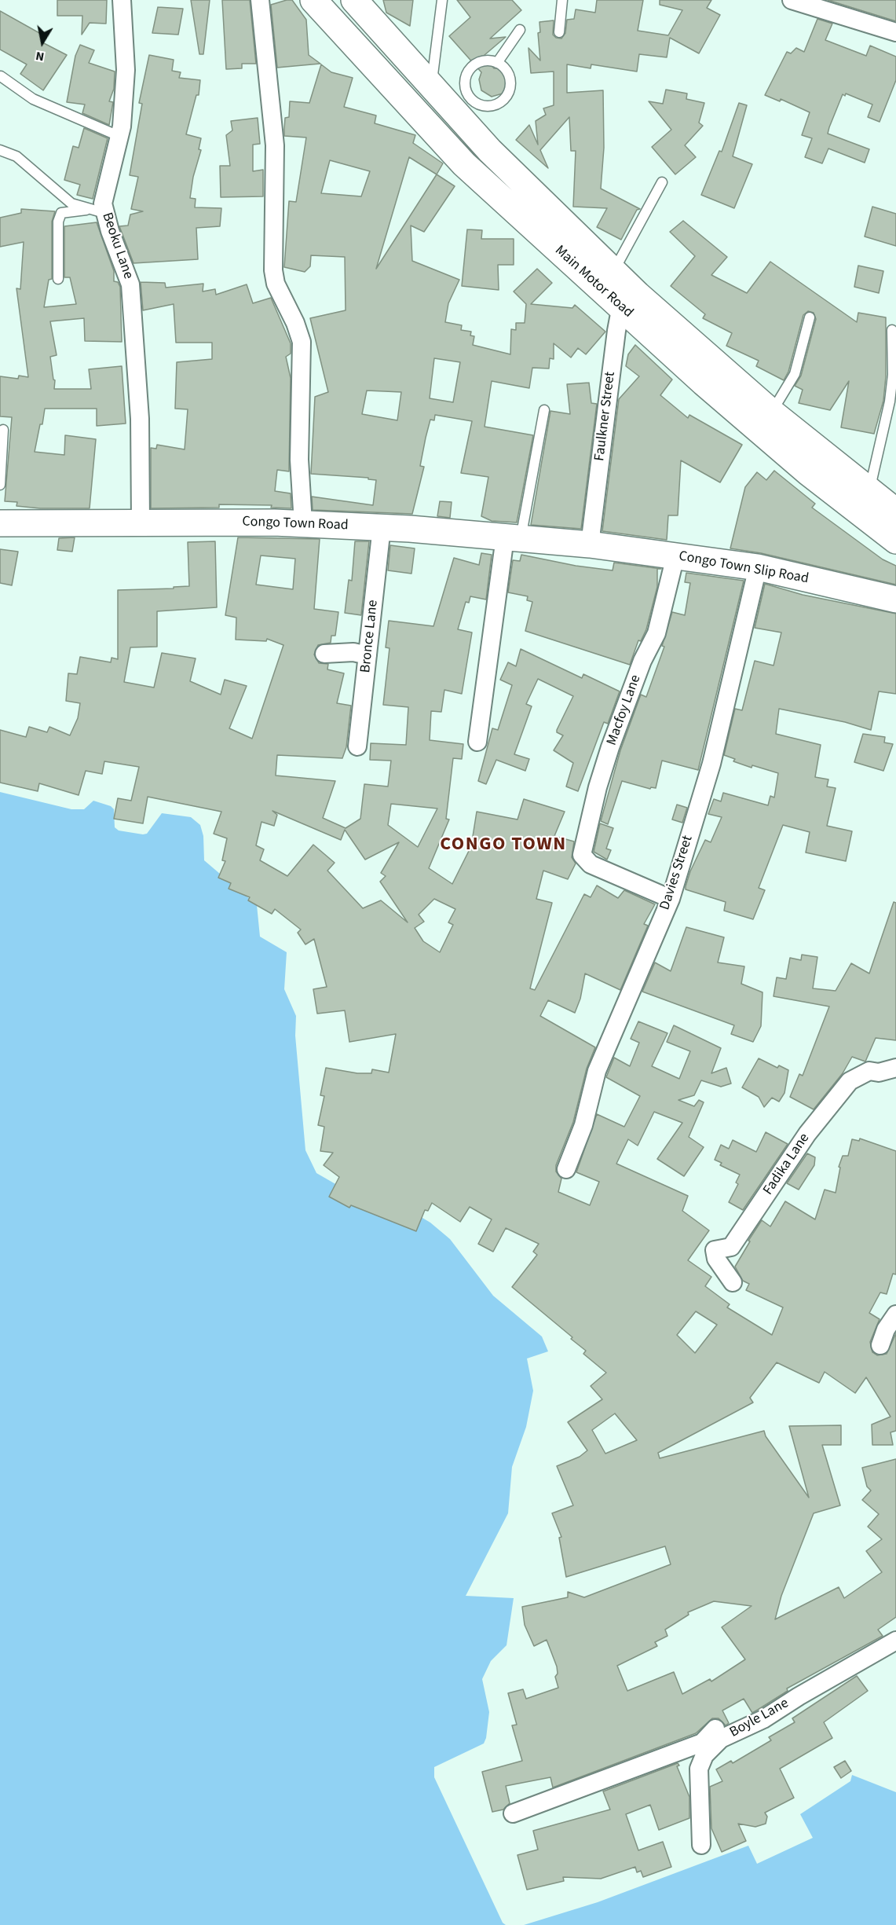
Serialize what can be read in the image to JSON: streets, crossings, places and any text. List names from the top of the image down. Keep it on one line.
{"streets":{"main road":["Main Motor Road","Congo Town Road","Congo Town Slip Road"],"street":["Beoku Lane","Faulkner Street","Bronce Lane","Macfoy Lane","Davies Street","Fadika Lane","Boyle Lane"]},"crossings":[["Beoku Lane","Congo Town Road"],["Main Motor Road","Faulkner Street"],["Faulkner Street","Congo Town Road"],["Faulkner Street","Congo Town Slip Road"],["Congo Town Road","Congo Town Slip Road"],["Congo Town Road","Bronce Lane"],["Congo Town Slip Road","Macfoy Lane"],["Congo Town Slip Road","Davies Street"],["Macfoy Lane","Davies Street"]],"districts":["CONGO TOWN"],"north":"bottom"}
